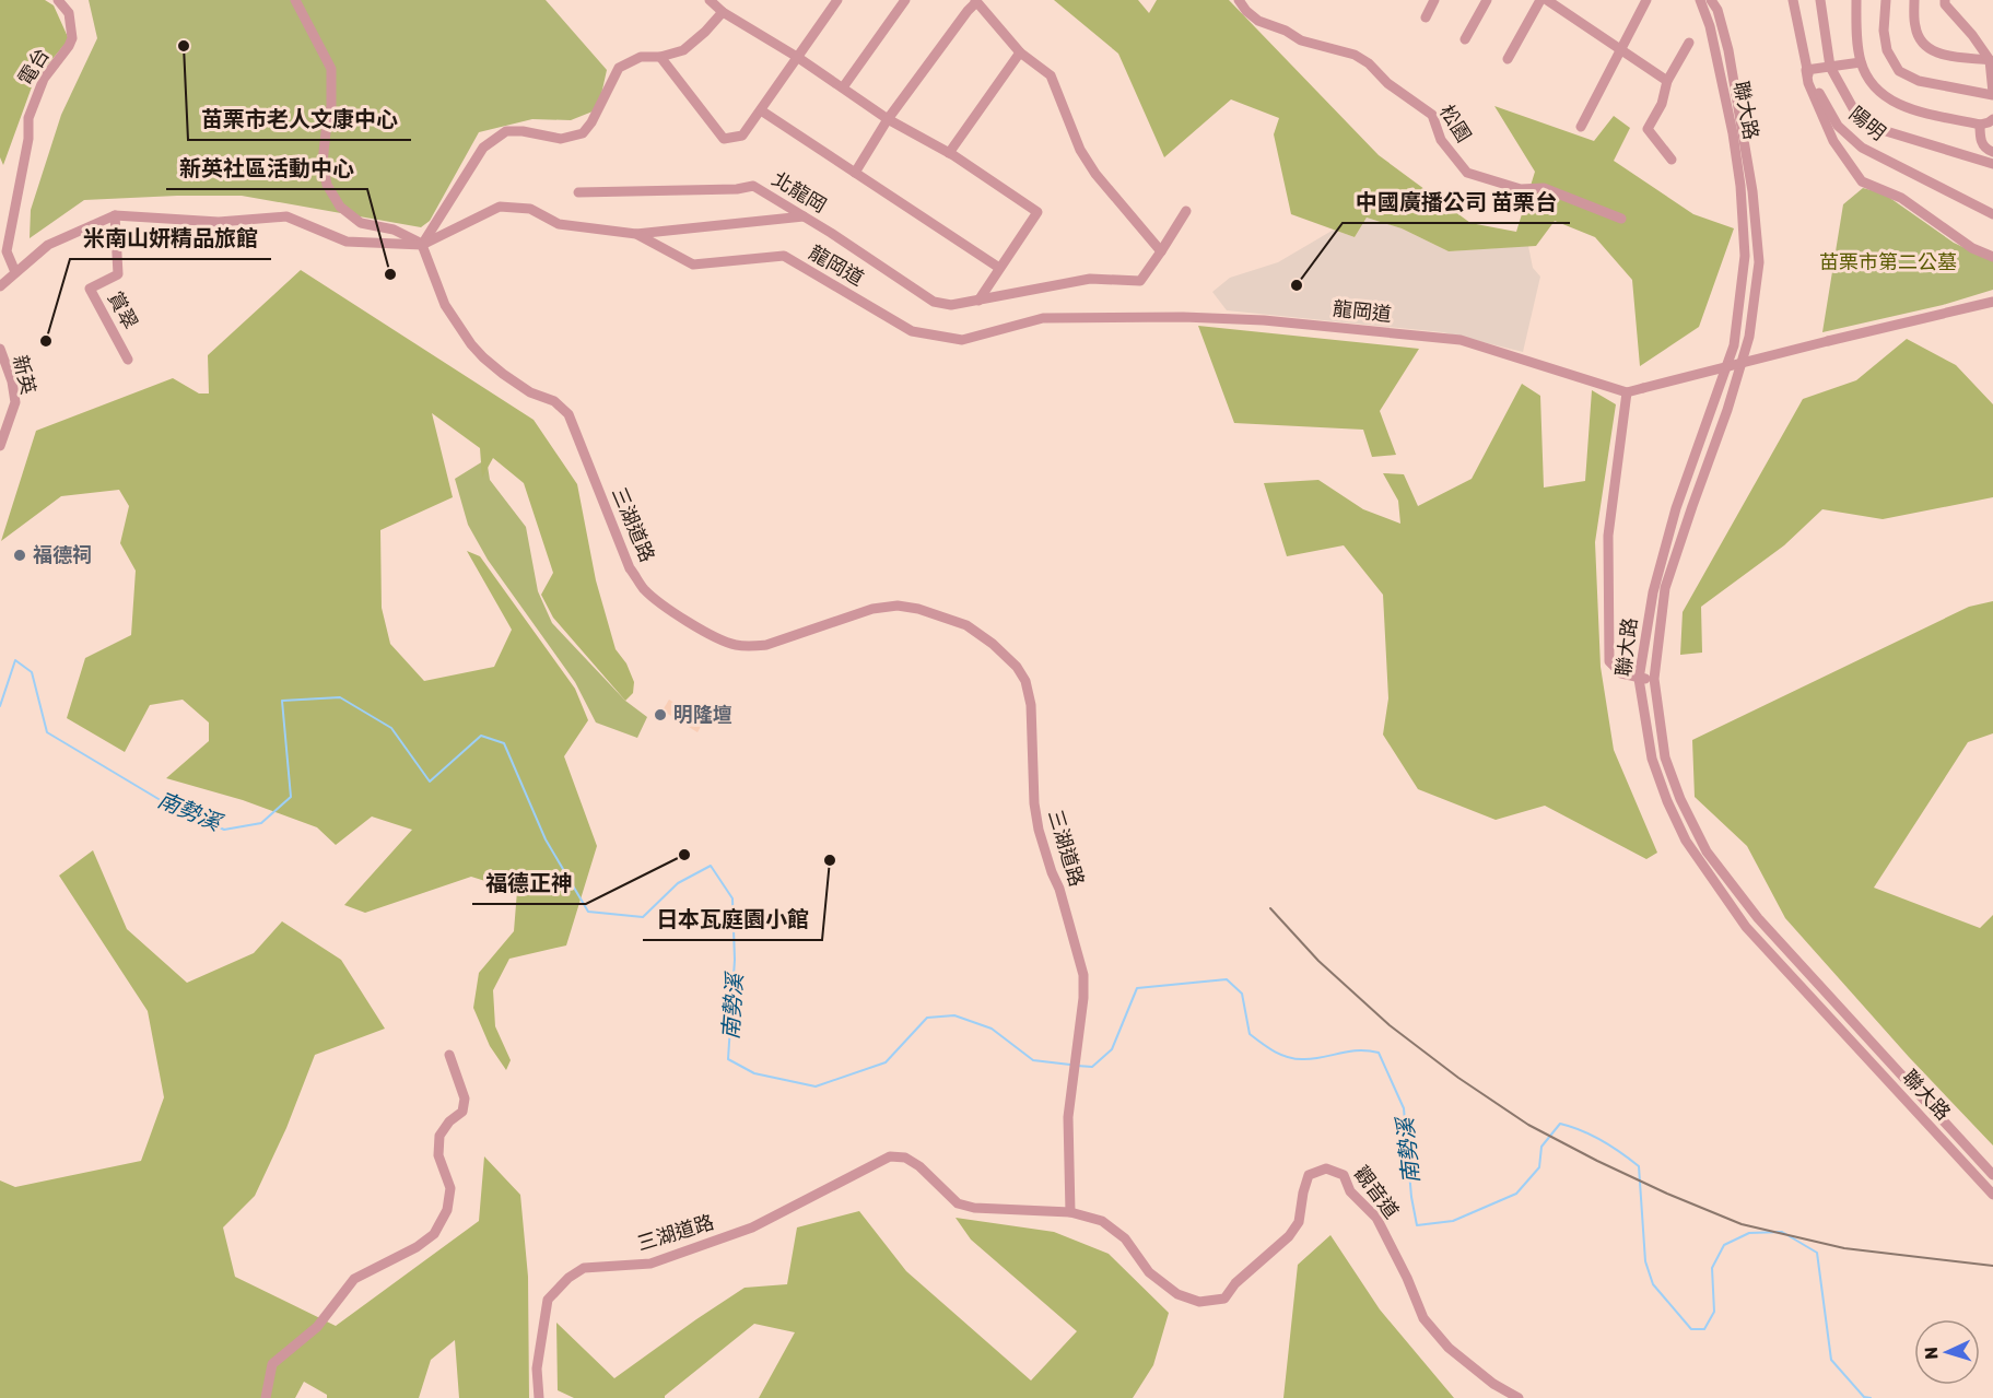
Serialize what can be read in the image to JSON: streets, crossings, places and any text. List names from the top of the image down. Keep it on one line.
{"streets":{"street":["電台","聯大路","松園","陽明","北龍岡","龍岡道","賞翠","新英","三湖道路","觀音道"]},"crossings":[["電台","龍岡道"],["龍岡道","賞翠"],["龍岡道","三湖道路"],["三湖道路","觀音道"]],"water":["南勢溪"],"parks":["苗栗市第二公墓"],"places":["苗栗市老人文康中心","新英社區活動中心","中國廣播公司 苗栗台","米南山妍精品旅館","福德祠","明隆壇","福德正神","日本瓦庭園小館"],"north":"left"}
